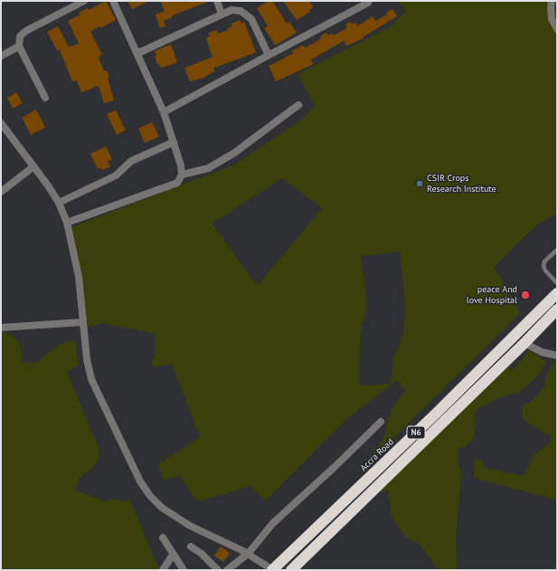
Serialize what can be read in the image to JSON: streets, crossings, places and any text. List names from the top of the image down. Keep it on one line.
{"streets":{"highway":["N6","Accra Road"]},"places":["CSIR Crops Research Institute","peace And love Hospital"]}
